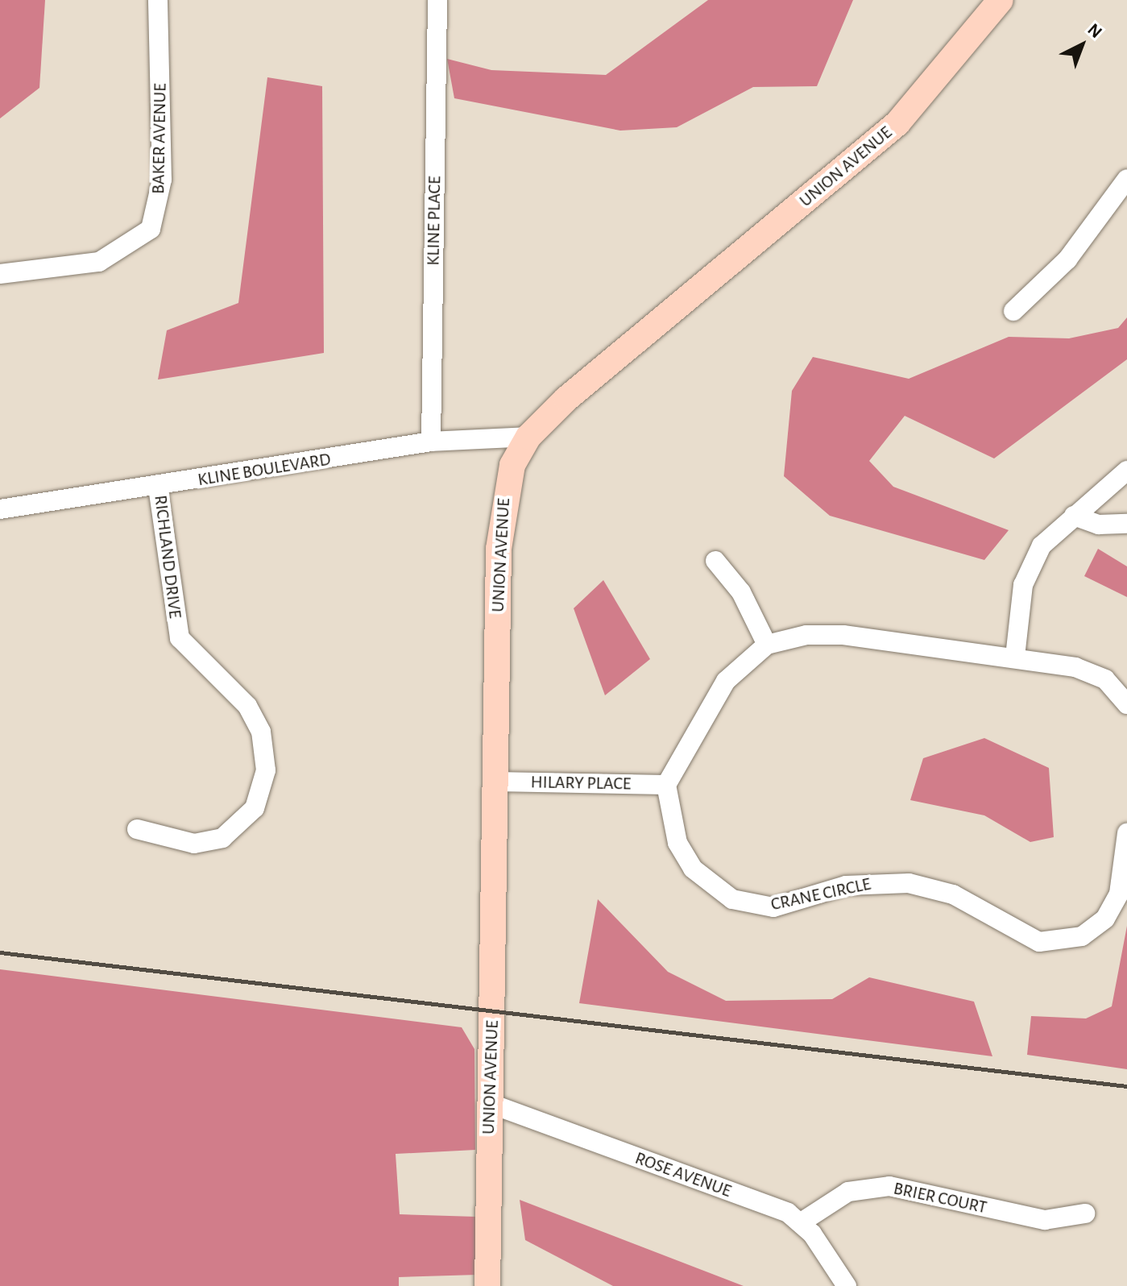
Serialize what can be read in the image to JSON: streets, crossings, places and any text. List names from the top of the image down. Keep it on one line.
{"streets":{"main road":["UNION AVENUE"],"street":["BAKER AVENUE","KLINE PLACE","KLINE BOULEVARD","RICHLAND DRIVE","HILARY PLACE","CRANE CIRCLE","ROSE AVENUE","BRIER COURT"]},"crossings":[["UNION AVENUE","KLINE BOULEVARD"],["UNION AVENUE","HILARY PLACE"],["UNION AVENUE","ROSE AVENUE"],["KLINE PLACE","KLINE BOULEVARD"],["KLINE BOULEVARD","RICHLAND DRIVE"],["HILARY PLACE","CRANE CIRCLE"],["ROSE AVENUE","BRIER COURT"]],"north":"top right"}
